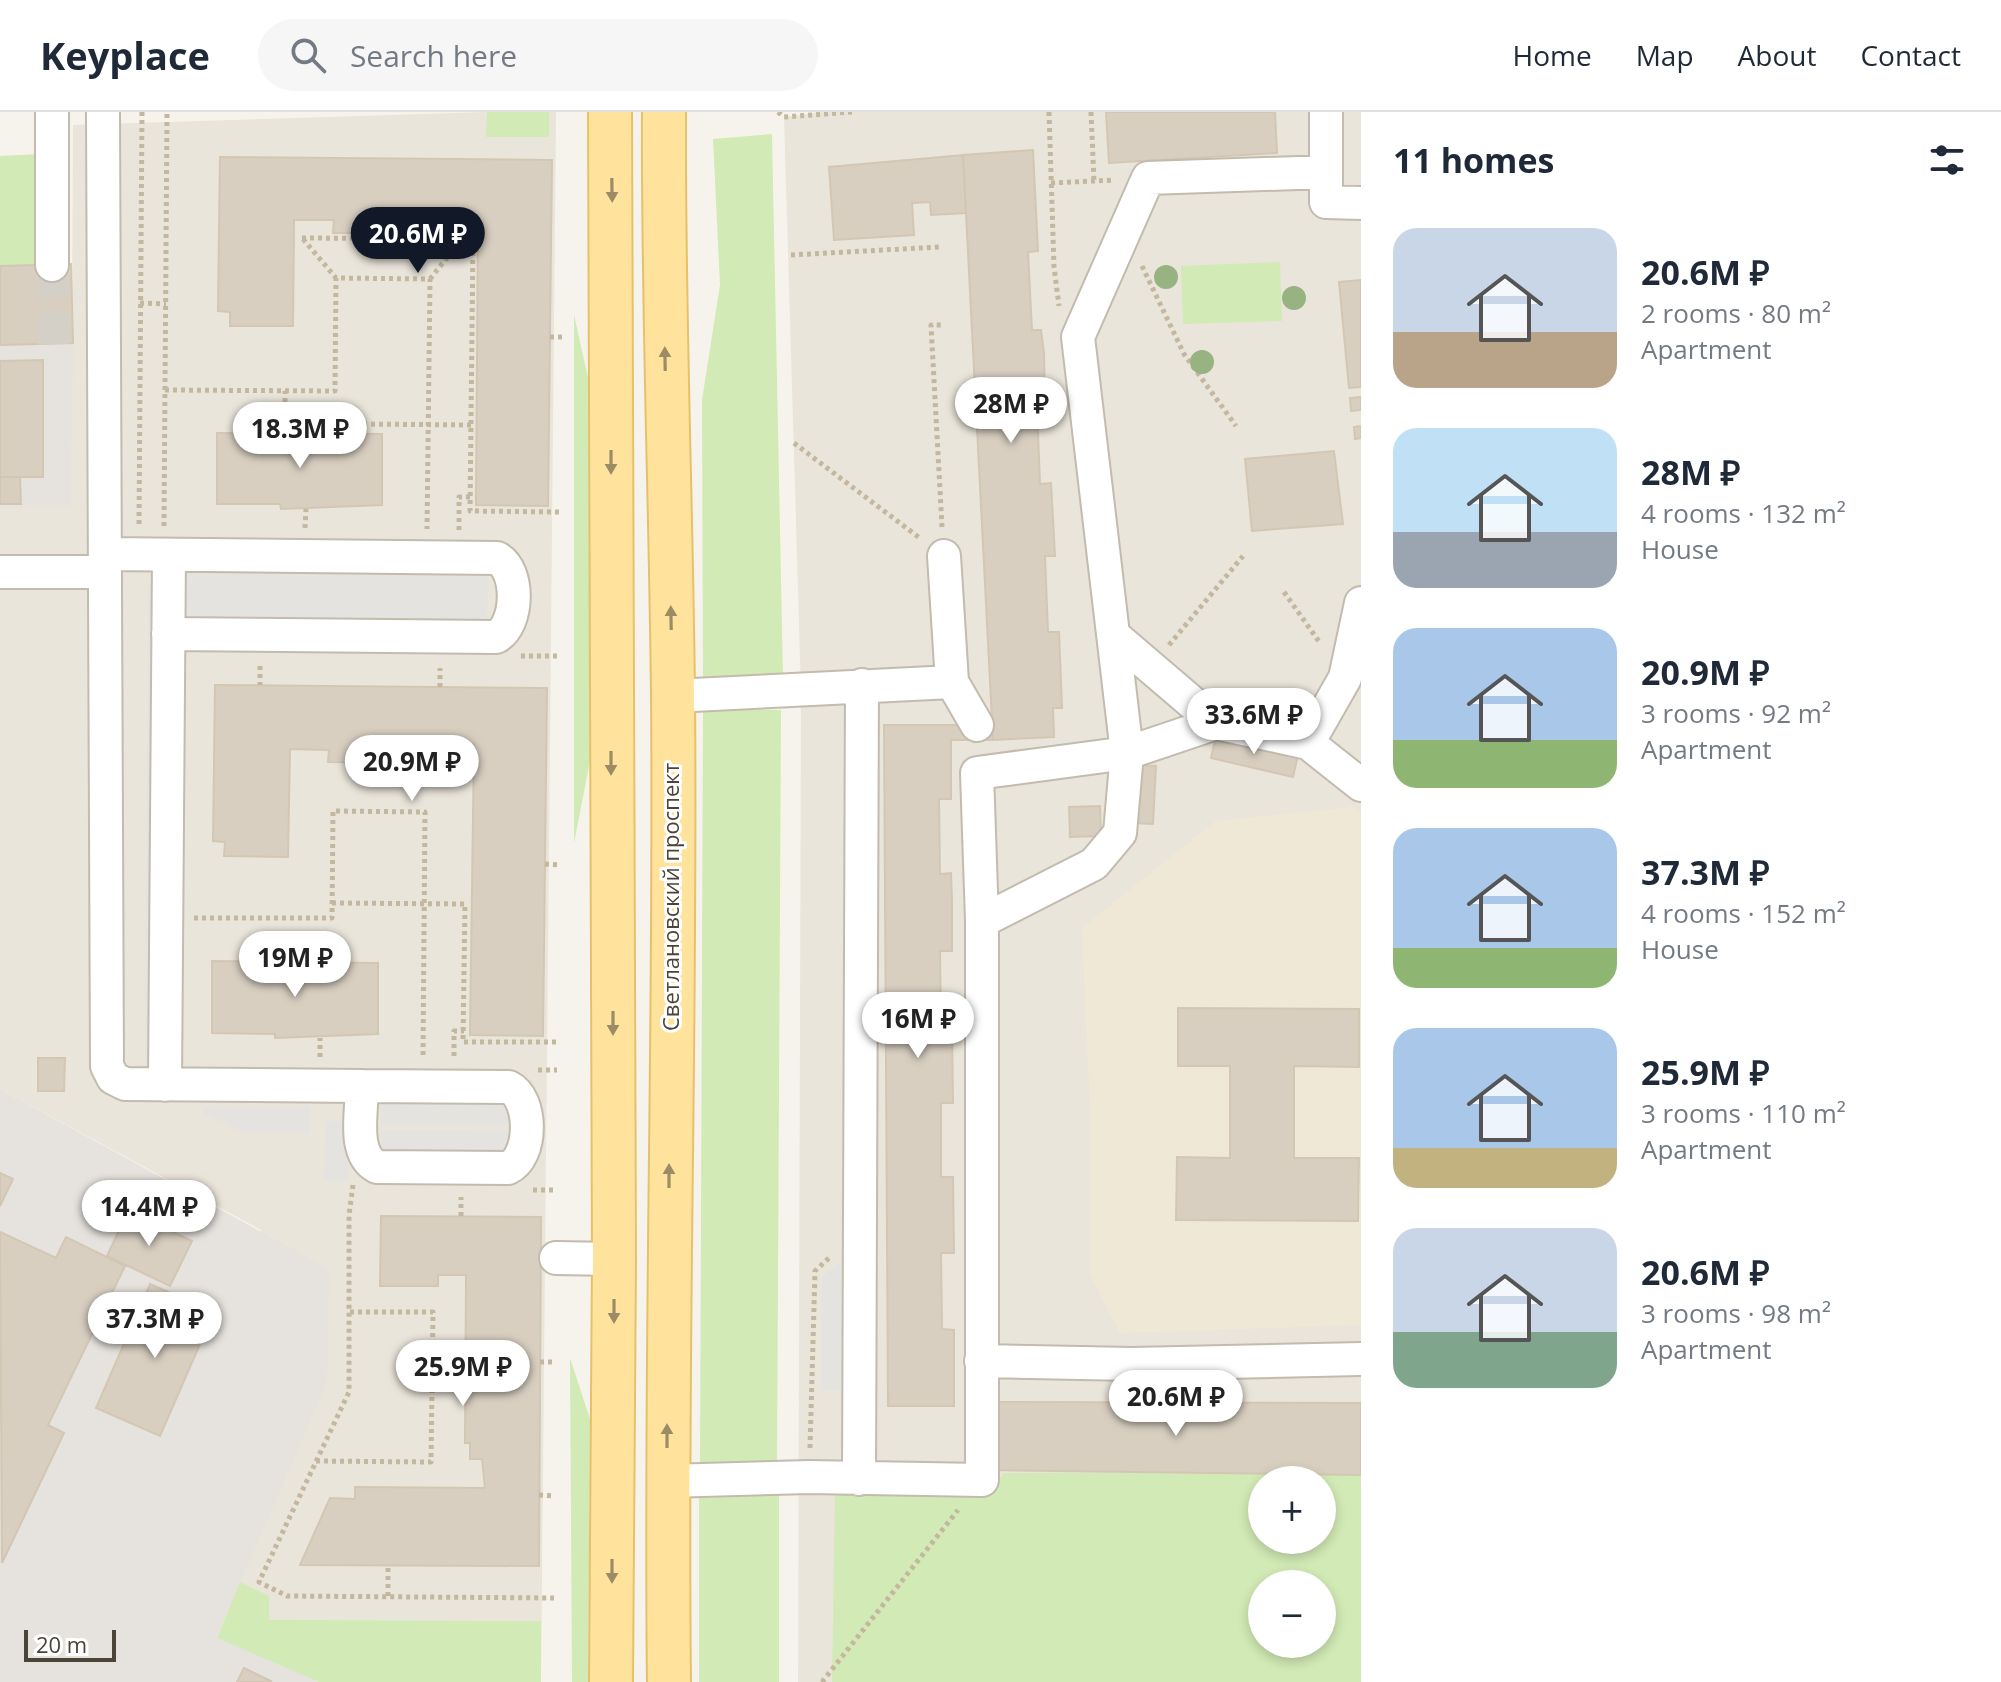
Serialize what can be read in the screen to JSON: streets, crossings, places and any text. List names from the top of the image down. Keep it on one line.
{"streets":{"main road":["Светлановский проспект"]},"scale_bar":"20 m","page":{"header":"Keyplace","search":"Search here","nav":["Home","Map","About","Contact"],"heading":"11 homes","price":["20.6M ₽","28M ₽","18.3M ₽","33.6M ₽","20.9M ₽","19M ₽","16M ₽","14.4M ₽","37.3M ₽","25.9M ₽","20.6M ₽"],"list":[{"name":"20.6M ₽","note":"2 rooms · 80 m² · Apartment"},{"name":"28M ₽","note":"4 rooms · 132 m² · House"},{"name":"20.9M ₽","note":"3 rooms · 92 m² · Apartment"},{"name":"37.3M ₽","note":"4 rooms · 152 m² · House"},{"name":"25.9M ₽","note":"3 rooms · 110 m² · Apartment"},{"name":"20.6M ₽","note":"3 rooms · 98 m² · Apartment"}],"map_buttons":["+","−"],"scale":"20 m"}}
